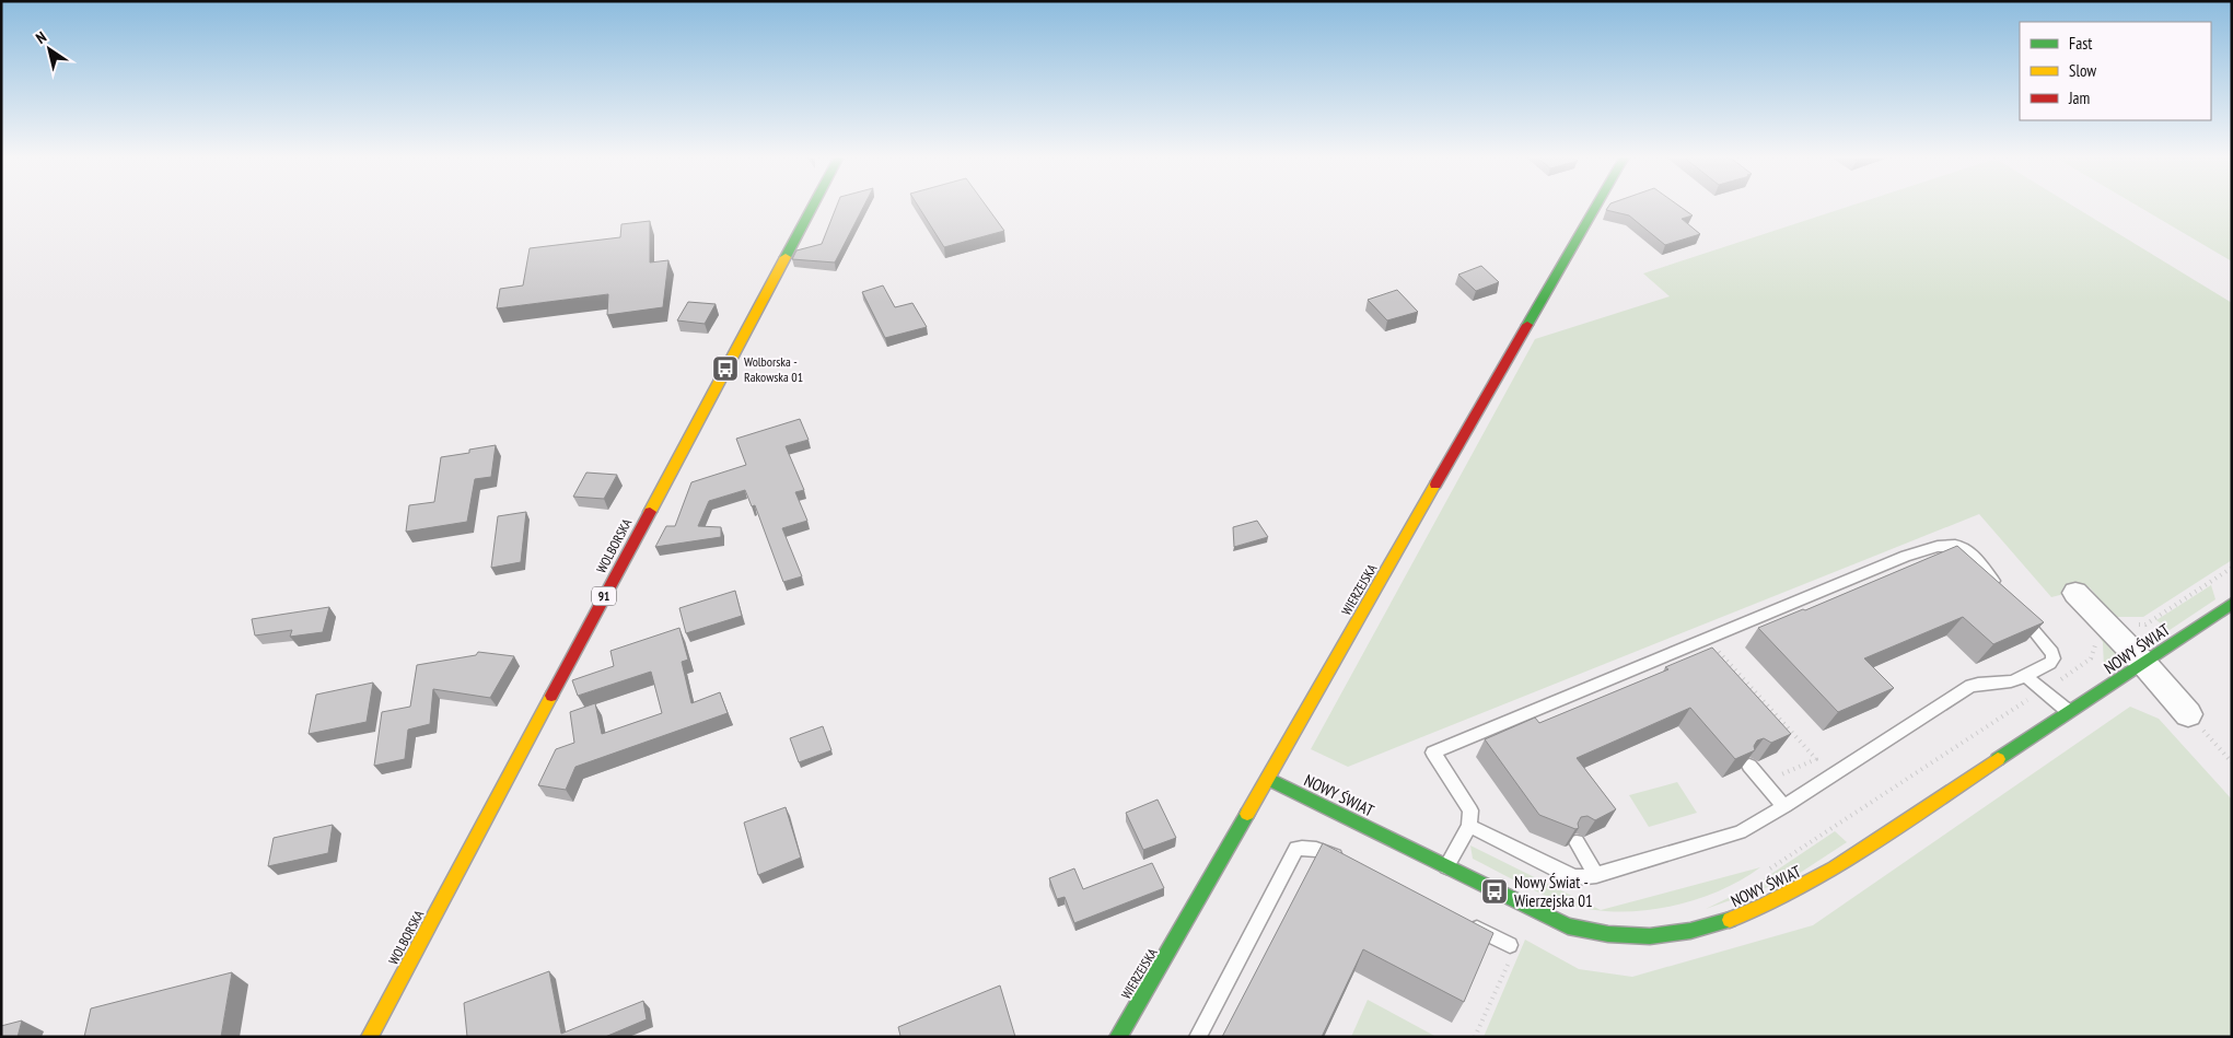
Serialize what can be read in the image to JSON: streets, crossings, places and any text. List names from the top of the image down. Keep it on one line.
{"streets":{"street":["WOLBORSKA","WIERZEJSKA","91","NOWY ŚWIAT"]},"crossings":[["WIERZEJSKA","NOWY ŚWIAT"]],"places":{"bus stop":["Wolborska - Rakowska 01","Nowy Świat - Wierzejska 01"]},"legend":["Fast","Slow","Jam"],"north":"top left"}
